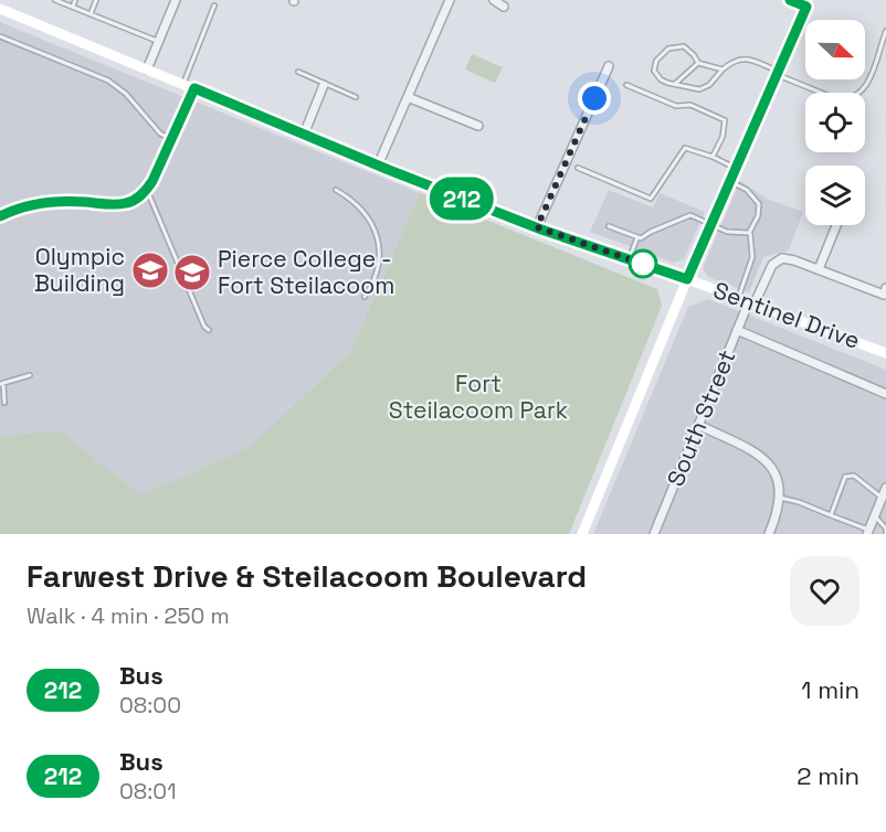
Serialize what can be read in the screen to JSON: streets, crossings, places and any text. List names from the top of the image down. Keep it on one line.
{"streets":{"street":["Sentinel Drive","South Street"]},"crossings":[["Sentinel Drive","South Street"]],"parks":["Fort Steilacoom Park"],"places":{"school or university":["Olympic Building","Pierce College - Fort Steilacoom"]},"lines":["bus line 212"],"north":"right","page":{"on_map":"212","heading":["Farwest Drive & Steilacoom Boulevard","Walk · 4 min · 250 m"],"list":[{"mark":"212","name":"Bus","note":"08:00","value":"1 min"},{"mark":"212","name":"Bus","note":"08:01","value":"2 min"}]}}
